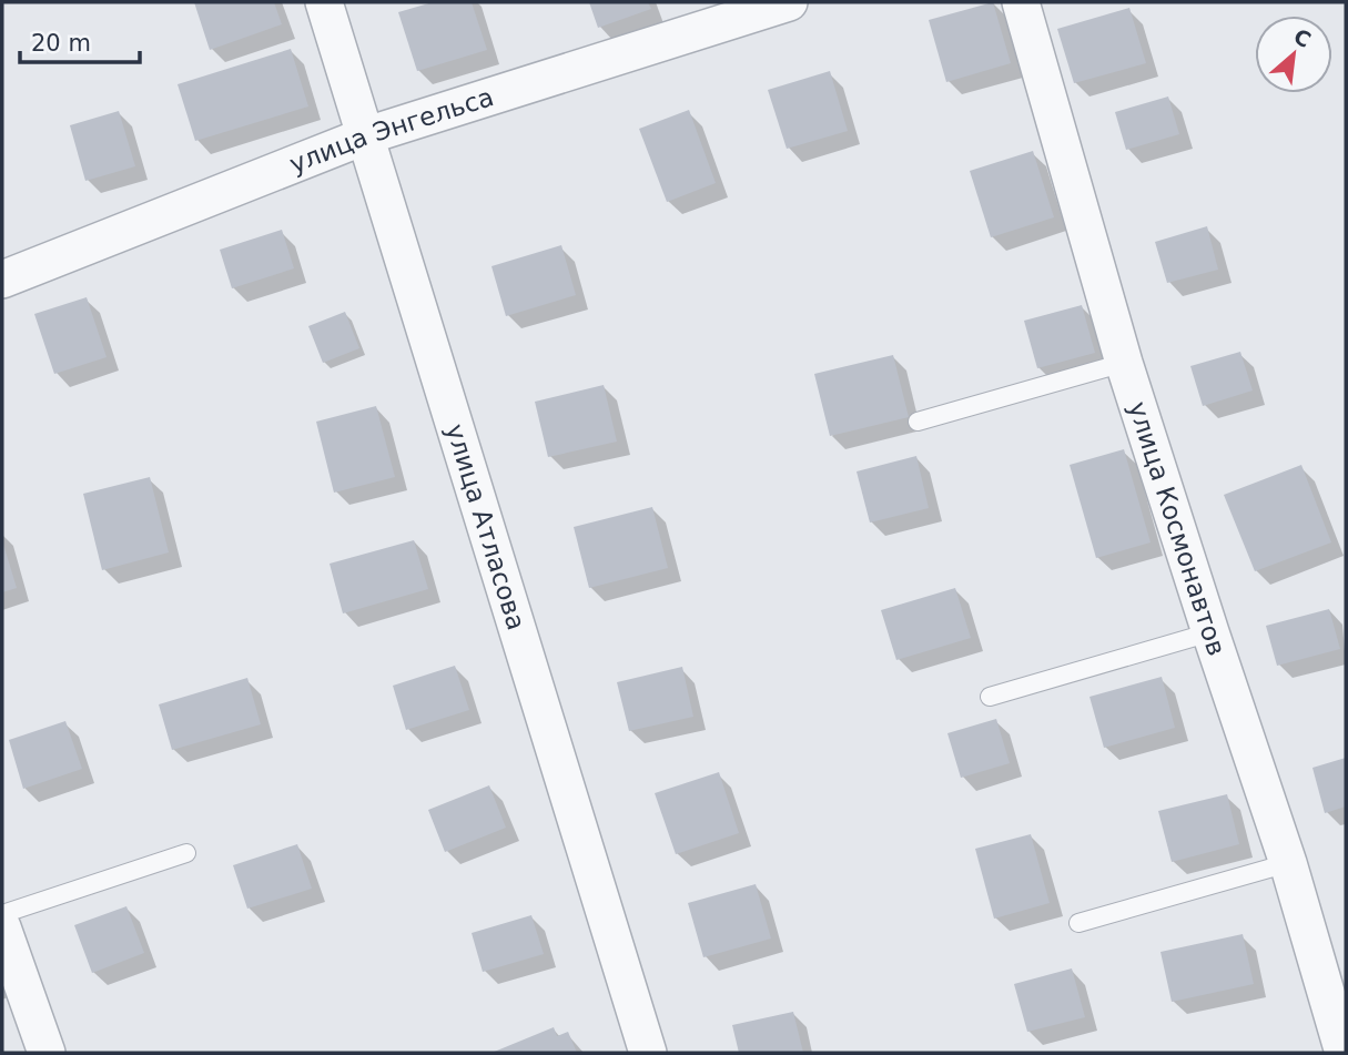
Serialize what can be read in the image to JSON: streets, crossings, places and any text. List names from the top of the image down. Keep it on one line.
{"streets":{"street":["улица Энгельса","улица Атласова","улица Космонавтов"]},"crossings":[["улица Энгельса","улица Атласова"]],"scale_bar":"20 m","north":"top right"}
